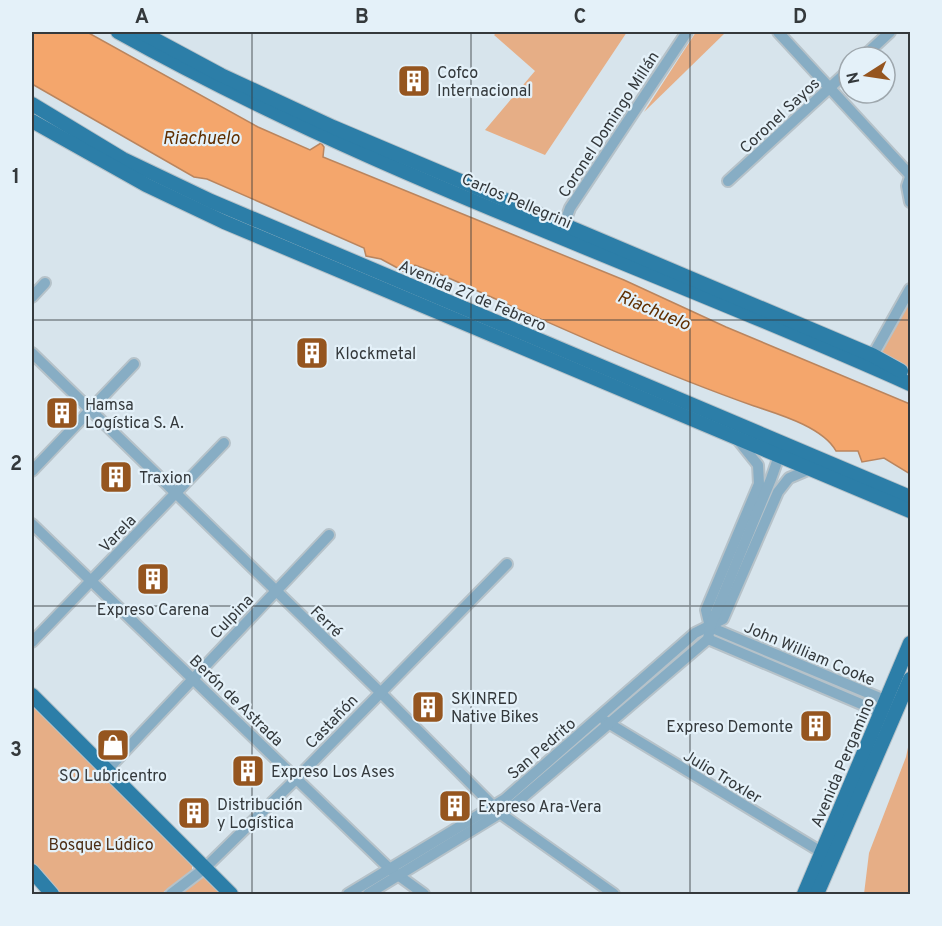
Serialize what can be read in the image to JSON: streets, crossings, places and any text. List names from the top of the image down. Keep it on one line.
{"streets":{"main road":["Carlos Pellegrini","Avenida 27 de Febrero","Avenida Pergamino"],"street":["Coronel Sayos","Coronel Domingo Millán","Varela","Culpina","Ferré","John William Cooke","Berón de Astrada","Castañón","San Pedrito","Julio Troxler"]},"crossings":[["Coronel Domingo Millán","Carlos Pellegrini"],["Avenida 27 de Febrero","San Pedrito"],["Varela","Ferré"],["Varela","Berón de Astrada"],["Culpina","Ferré"],["Culpina","Berón de Astrada"],["Ferré","Castañón"],["Ferré","San Pedrito"],["John William Cooke","San Pedrito"],["John William Cooke","Avenida Pergamino"],["Berón de Astrada","Castañón"],["Berón de Astrada","San Pedrito"],["San Pedrito","Julio Troxler"],["Avenida Pergamino","Julio Troxler"]],"water":["Riachuelo"],"parks":["Bosque Lúdico"],"places":{"building":["Cofco Internacional","Klockmetal","Hamsa Logística S. A.","Traxion","Expreso Carena","SKINRED Native Bikes","Expreso Demonte","Expreso Los Ases","Expreso Ara-Vera","Distribución y Logística"],"shop":["SO Lubricentro"]},"north":"left","grid":{"columns":["A","B","C","D"],"rows":["1","2","3"]}}
